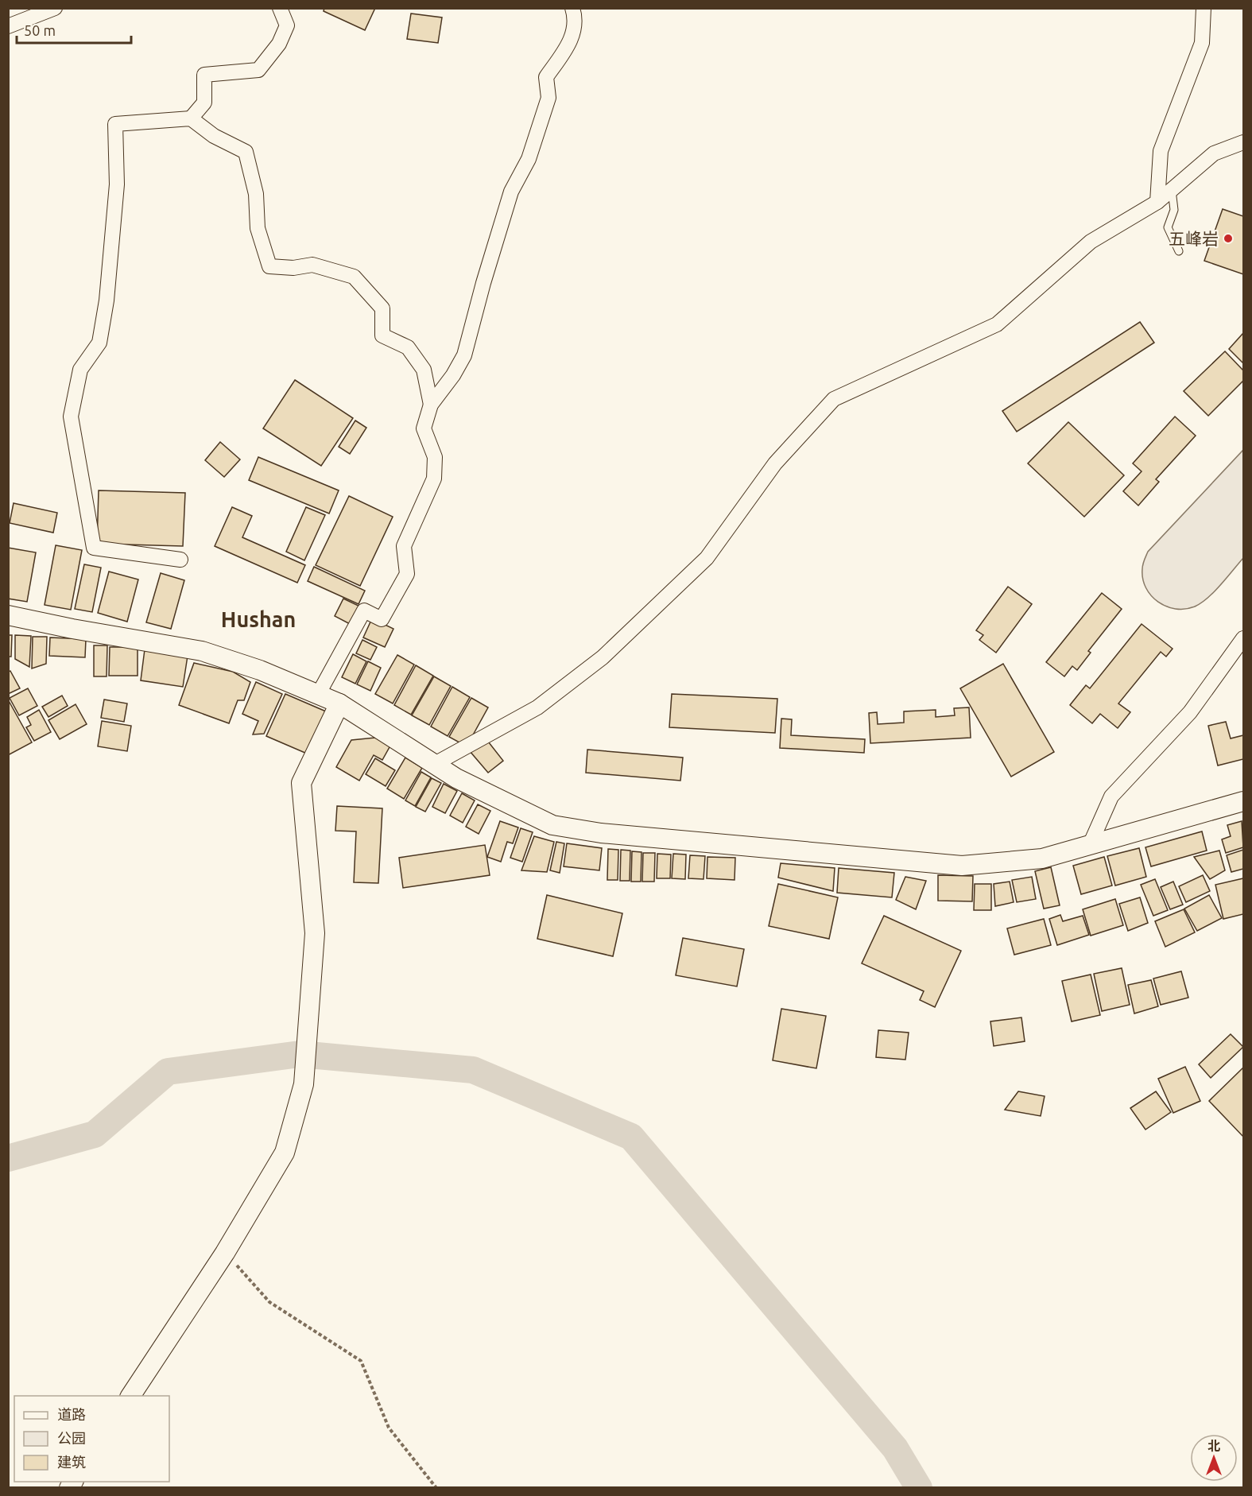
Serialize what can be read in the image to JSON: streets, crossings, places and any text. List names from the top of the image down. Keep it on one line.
{"districts":["Hushan"],"places":["五峰岩"],"legend":["道路","公园","建筑"],"scale_bar":"50 m","north":"top"}
